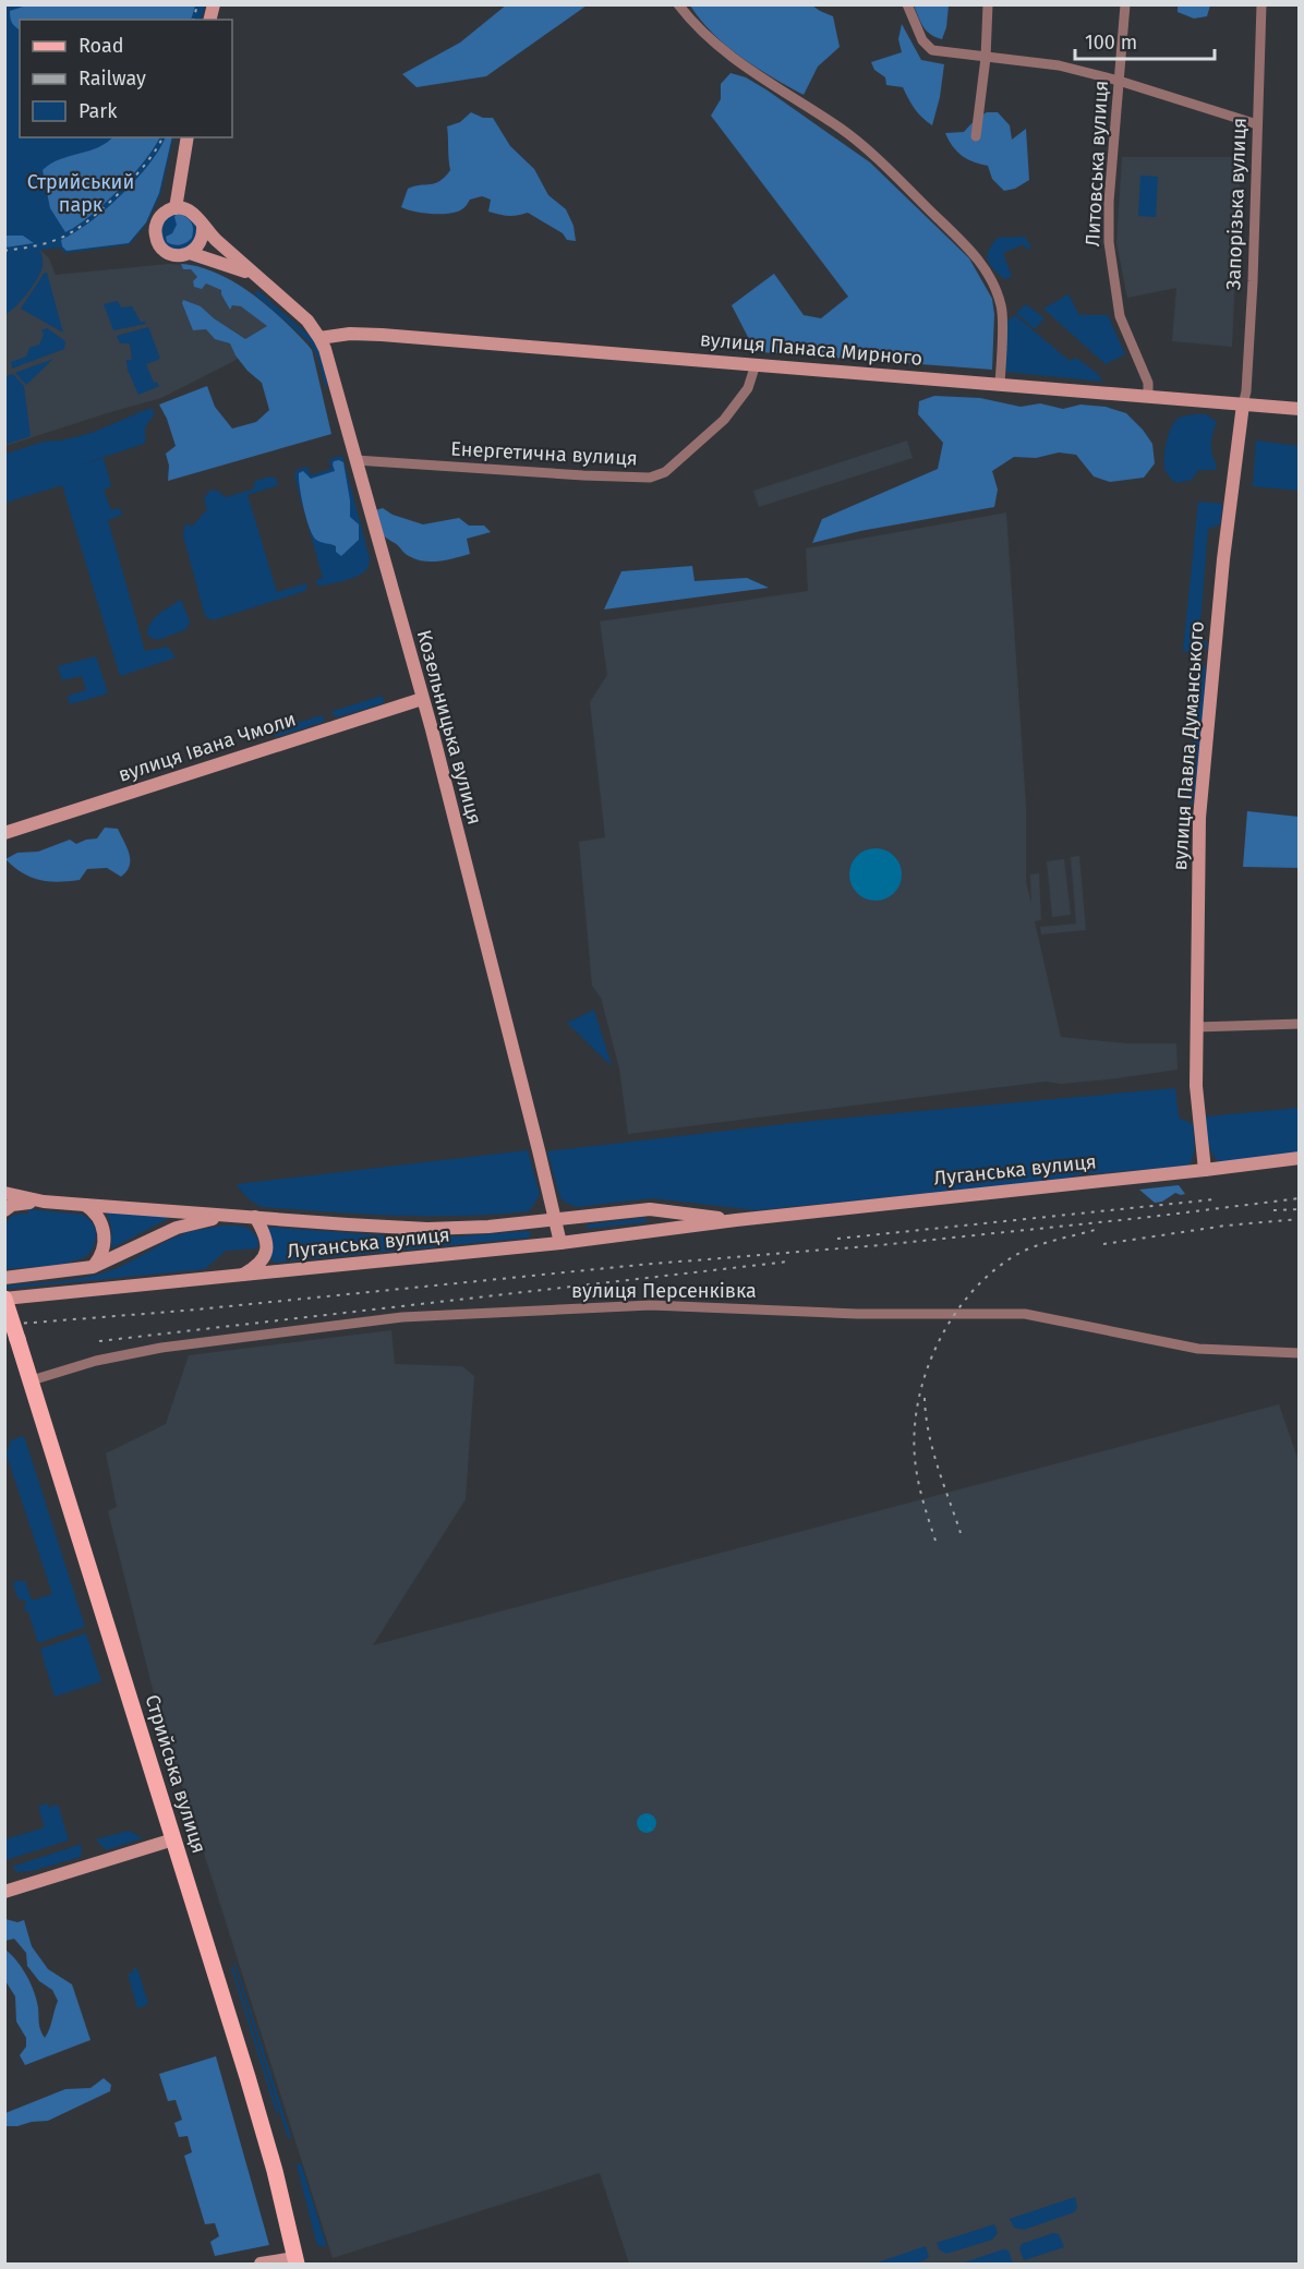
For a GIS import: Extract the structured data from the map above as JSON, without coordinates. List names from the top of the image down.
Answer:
{
  "streets": {
    "main road": [
      "вулиця Панаса Мирного",
      "Козельницька вулиця",
      "вулиця Павла Думанського",
      "вулиця Івана Чмоли",
      "Луганська вулиця",
      "Стрийська вулиця"
    ],
    "street": [
      "Литовська вулиця",
      "Запорізька вулиця",
      "Енергетична вулиця",
      "вулиця Персенківка"
    ]
  },
  "crossings": [
    ["Литовська вулиця", "вулиця Панаса Мирного"],
    ["Запорізька вулиця", "вулиця Панаса Мирного"],
    ["Запорізька вулиця", "вулиця Павла Думанського"],
    ["вулиця Панаса Мирного", "Енергетична вулиця"],
    ["вулиця Панаса Мирного", "Козельницька вулиця"],
    ["вулиця Панаса Мирного", "вулиця Павла Думанського"],
    ["Енергетична вулиця", "Козельницька вулиця"],
    ["Козельницька вулиця", "вулиця Івана Чмоли"],
    ["Козельницька вулиця", "Луганська вулиця"],
    ["вулиця Павла Думанського", "Луганська вулиця"],
    ["Луганська вулиця", "Стрийська вулиця"],
    ["вулиця Персенківка", "Стрийська вулиця"]
  ],
  "parks": ["Стрийський парк"],
  "legend": ["Road", "Railway", "Park"],
  "scale_bar": "100 m"
}
